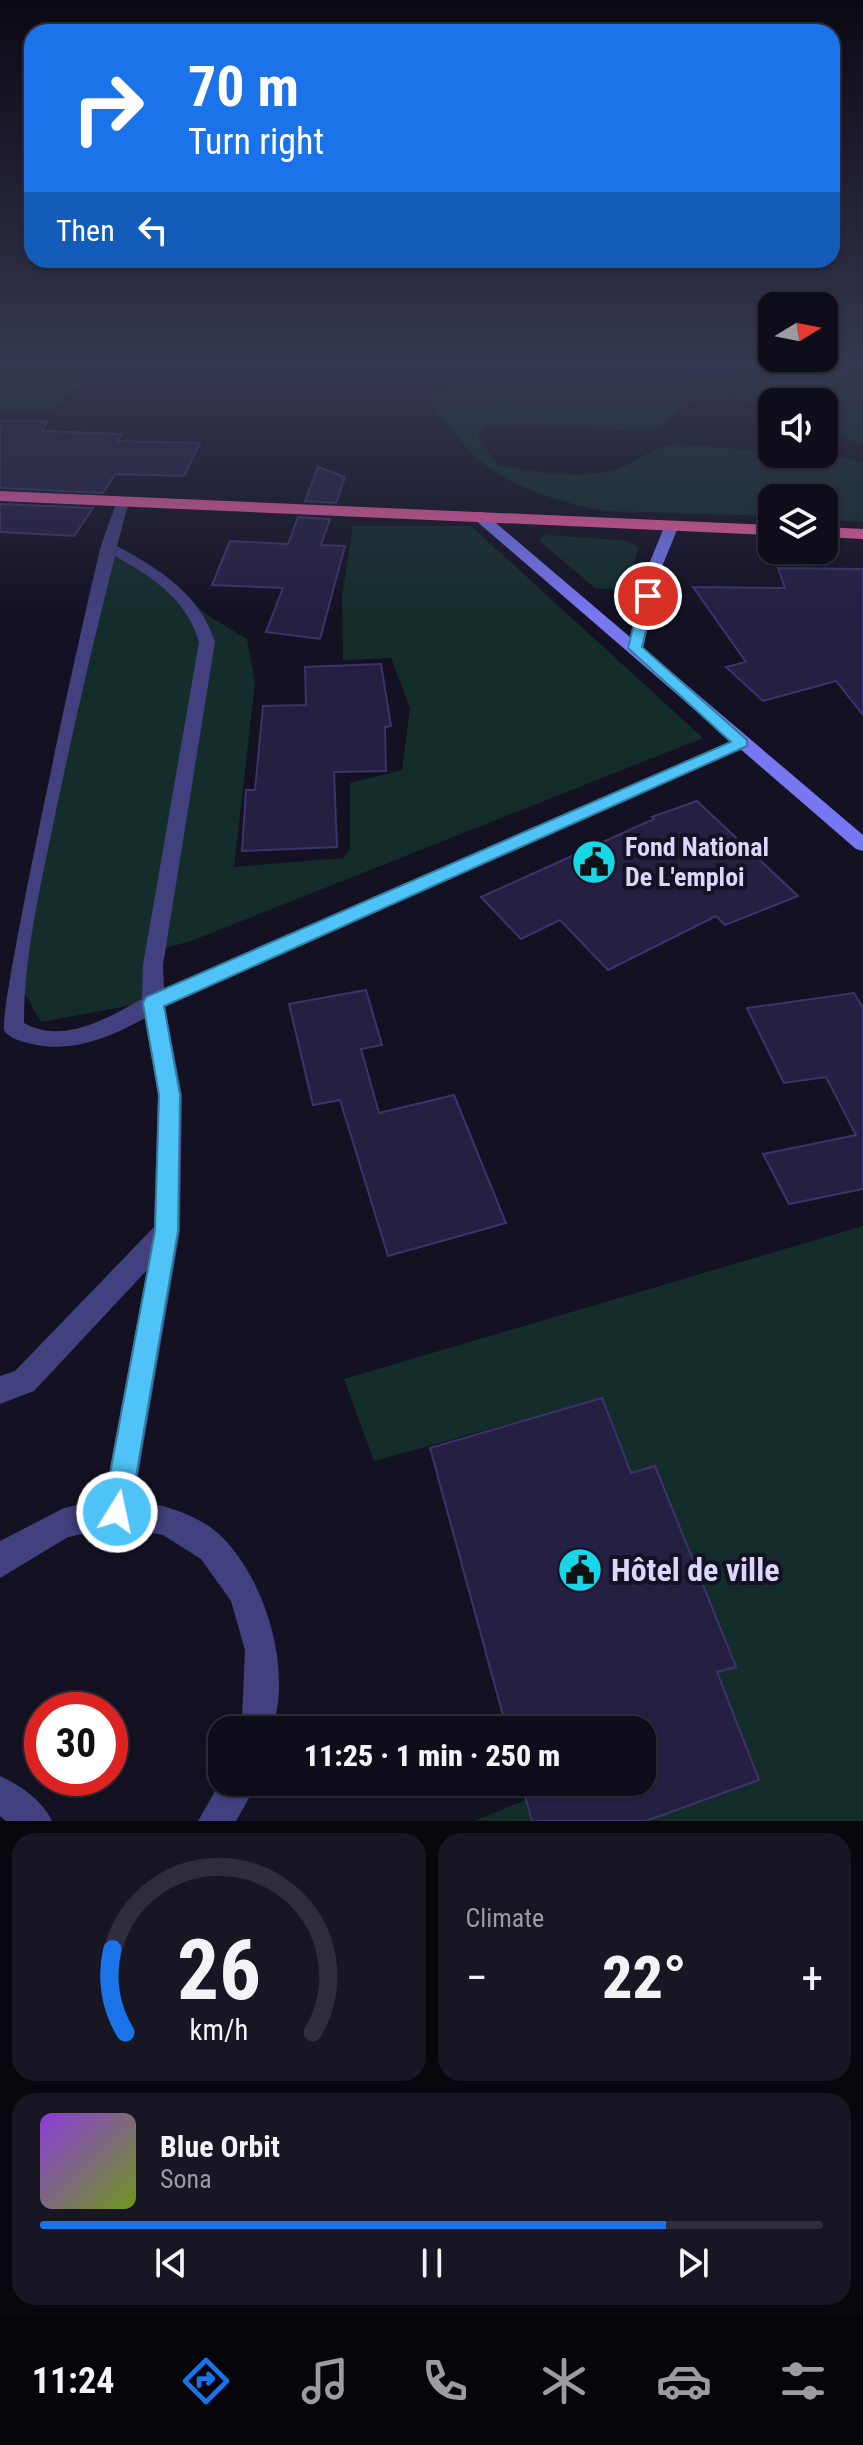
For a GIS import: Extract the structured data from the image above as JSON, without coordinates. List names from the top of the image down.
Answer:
{
  "places": {
    "public building": ["Fond National De L'emploi", "Hôtel de ville"]
  },
  "north": "right",
  "page": {
    "turn": ["70 m", "Turn right"],
    "then": "Then",
    "limit": "30",
    "trip": "11:25 · 1 min · 250 m",
    "tile": "Climate",
    "heat": ["−", "22°", "+"],
    "song": ["Blue Orbit", "Sona"],
    "tabs": "11:24",
    "gauge": ["26", "km/h"]
  }
}
